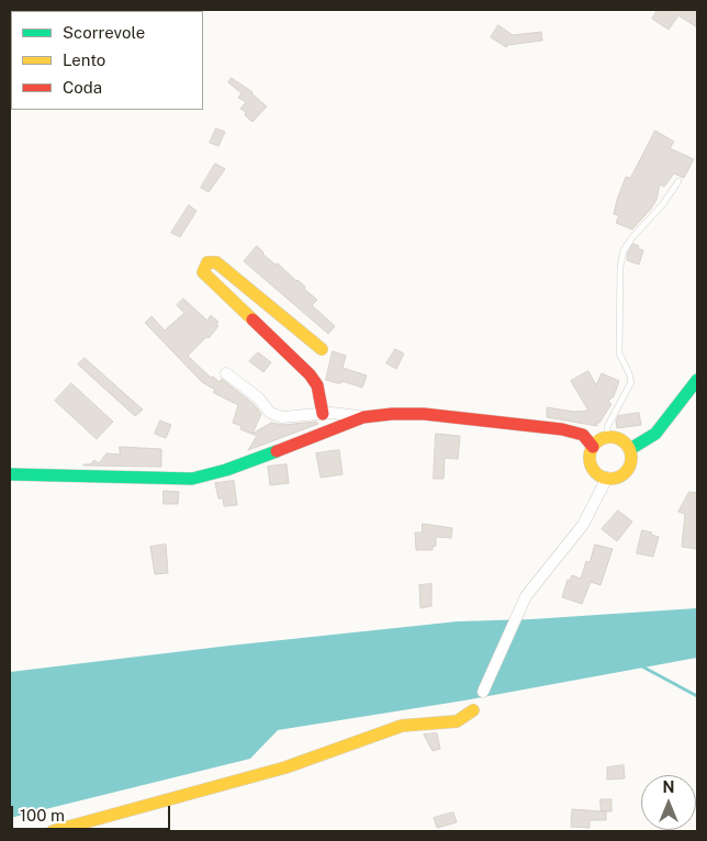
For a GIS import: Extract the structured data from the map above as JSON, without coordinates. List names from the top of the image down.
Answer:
{
  "legend": ["Scorrevole", "Lento", "Coda"],
  "scale_bar": "100 m",
  "north": "top"
}
